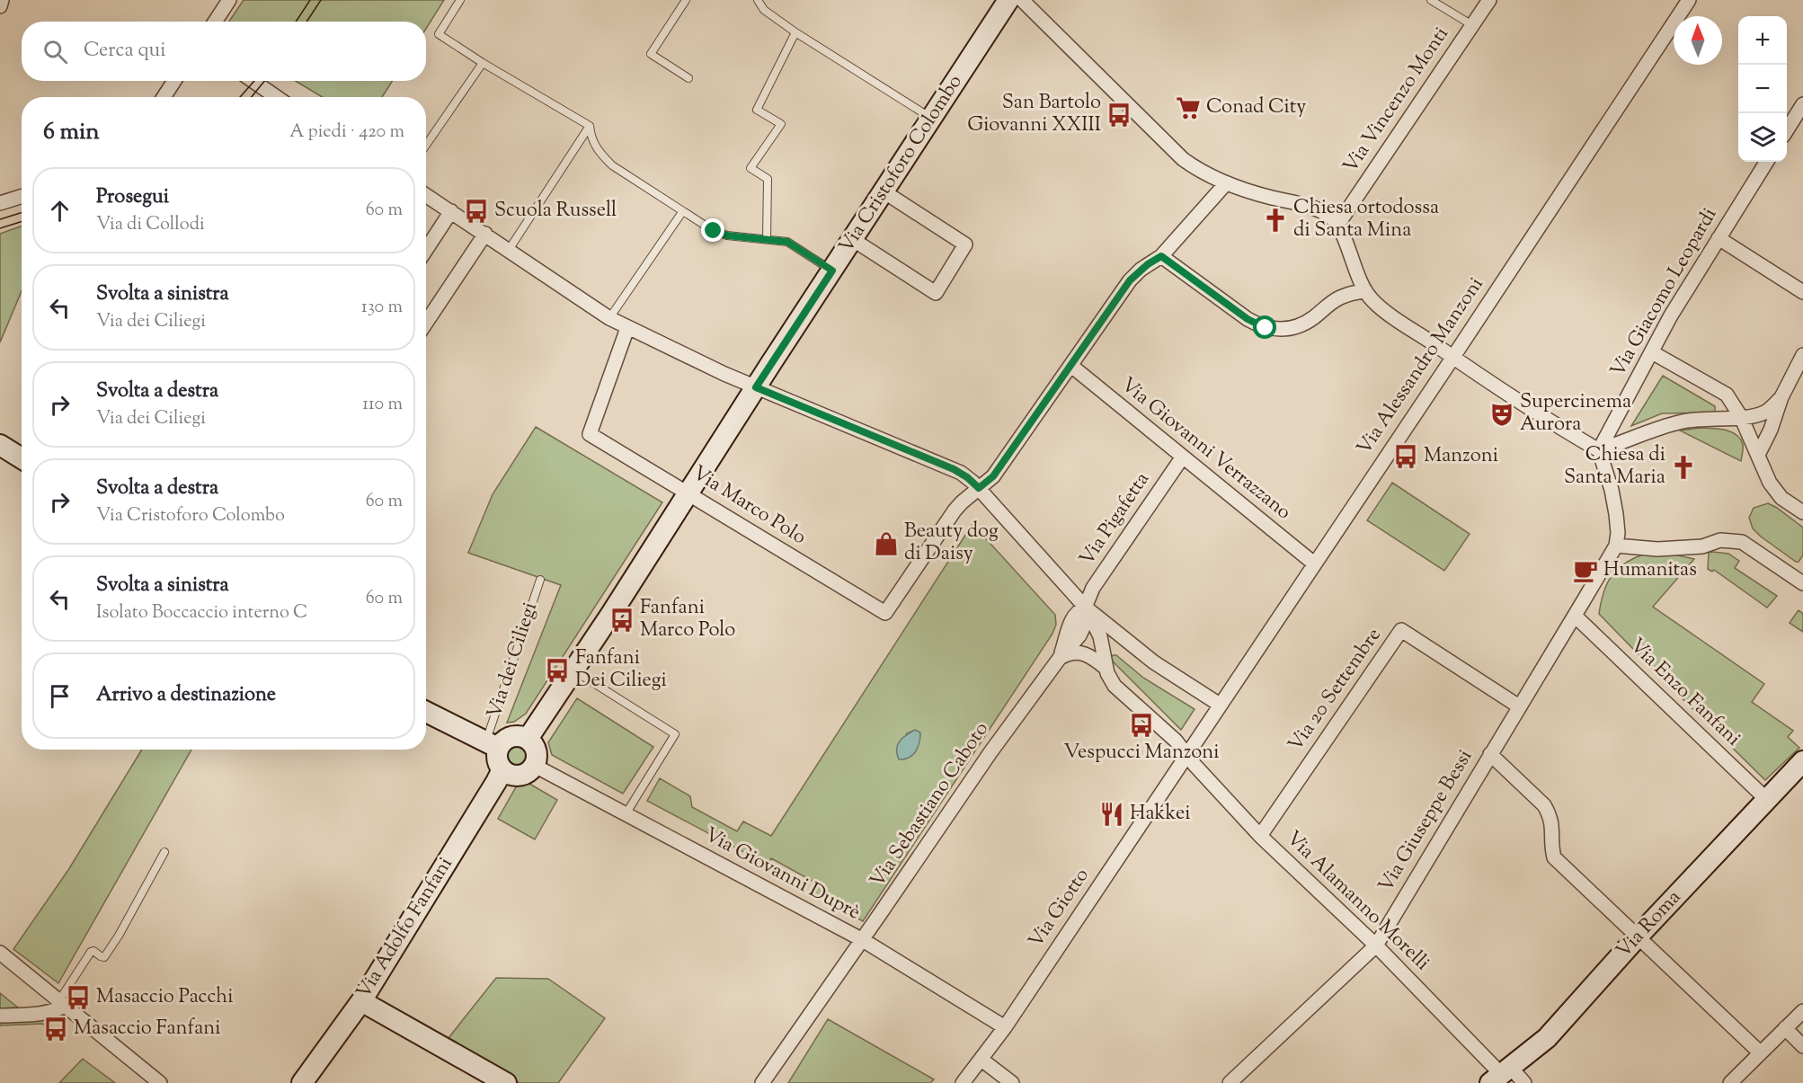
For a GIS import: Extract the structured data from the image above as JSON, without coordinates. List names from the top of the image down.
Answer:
{
  "streets": {
    "street": [
      "Via Vincenzo Monti",
      "Via Cristoforo Colombo",
      "Via Giacomo Leopardi",
      "Via Alessandro Manzoni",
      "Via Giovanni Verrazzano",
      "Via Marco Polo",
      "Via Pigafetta",
      "Via dei Ciliegi",
      "Via 20 Settembre",
      "Via Enzo Fanfani",
      "Via Sebastiano Caboto",
      "Via Giuseppe Bessi",
      "Via Giovanni Duprè",
      "Via Alamanno Morelli",
      "Via Giotto",
      "Via Roma",
      "Via Adolfo Fanfani"
    ]
  },
  "crossings": [
    ["Via Cristoforo Colombo", "Via Marco Polo"],
    ["Via Alessandro Manzoni", "Via Giovanni Verrazzano"],
    ["Via Alessandro Manzoni", "Via Alamanno Morelli"],
    ["Via Alessandro Manzoni", "Via Giotto"],
    ["Via Giovanni Verrazzano", "Via Pigafetta"],
    ["Via Pigafetta", "Via Sebastiano Caboto"],
    ["Via dei Ciliegi", "Via Giovanni Duprè"],
    ["Via dei Ciliegi", "Via Adolfo Fanfani"],
    ["Via 20 Settembre", "Via Giuseppe Bessi"],
    ["Via 20 Settembre", "Via Alamanno Morelli"],
    ["Via Enzo Fanfani", "Via Giuseppe Bessi"],
    ["Via Enzo Fanfani", "Via Roma"],
    ["Via Sebastiano Caboto", "Via Giovanni Duprè"],
    ["Via Giuseppe Bessi", "Via Alamanno Morelli"],
    ["Via Giovanni Duprè", "Via Giotto"],
    ["Via Giovanni Duprè", "Via Adolfo Fanfani"],
    ["Via Alamanno Morelli", "Via Giotto"],
    ["Via Alamanno Morelli", "Via Roma"]
  ],
  "places": {
    "supermarket": ["Conad City"],
    "bus stop": [
      "San Bartolo Giovanni XXIII",
      "Scuola Russell",
      "Manzoni",
      "Fanfani Marco Polo",
      "Fanfani Dei Ciliegi",
      "Vespucci Manzoni",
      "Masaccio Pacchi",
      "Masaccio Fanfani"
    ],
    "church": ["Chiesa ortodossa di Santa Mina", "Chiesa di Santa Maria"],
    "theatre": ["Supercinema Aurora"],
    "shop": ["Beauty dog di Daisy"],
    "cafe": ["Humanitas"],
    "restaurant": ["Hakkei"]
  },
  "north": "top",
  "page": {
    "map_buttons": ["+", "−"],
    "search": "Cerca qui",
    "heading": ["6 min", "A piedi · 420 m"],
    "list": [
      ["Prosegui", "Via di Collodi", "60 m"],
      ["Svolta a sinistra", "Via dei Ciliegi", "130 m"],
      ["Svolta a destra", "Via dei Ciliegi", "110 m"],
      ["Svolta a destra", "Via Cristoforo Colombo", "60 m"],
      ["Svolta a sinistra", "Isolato Boccaccio interno C", "60 m"],
      "Arrivo a destinazione"
    ]
  }
}
